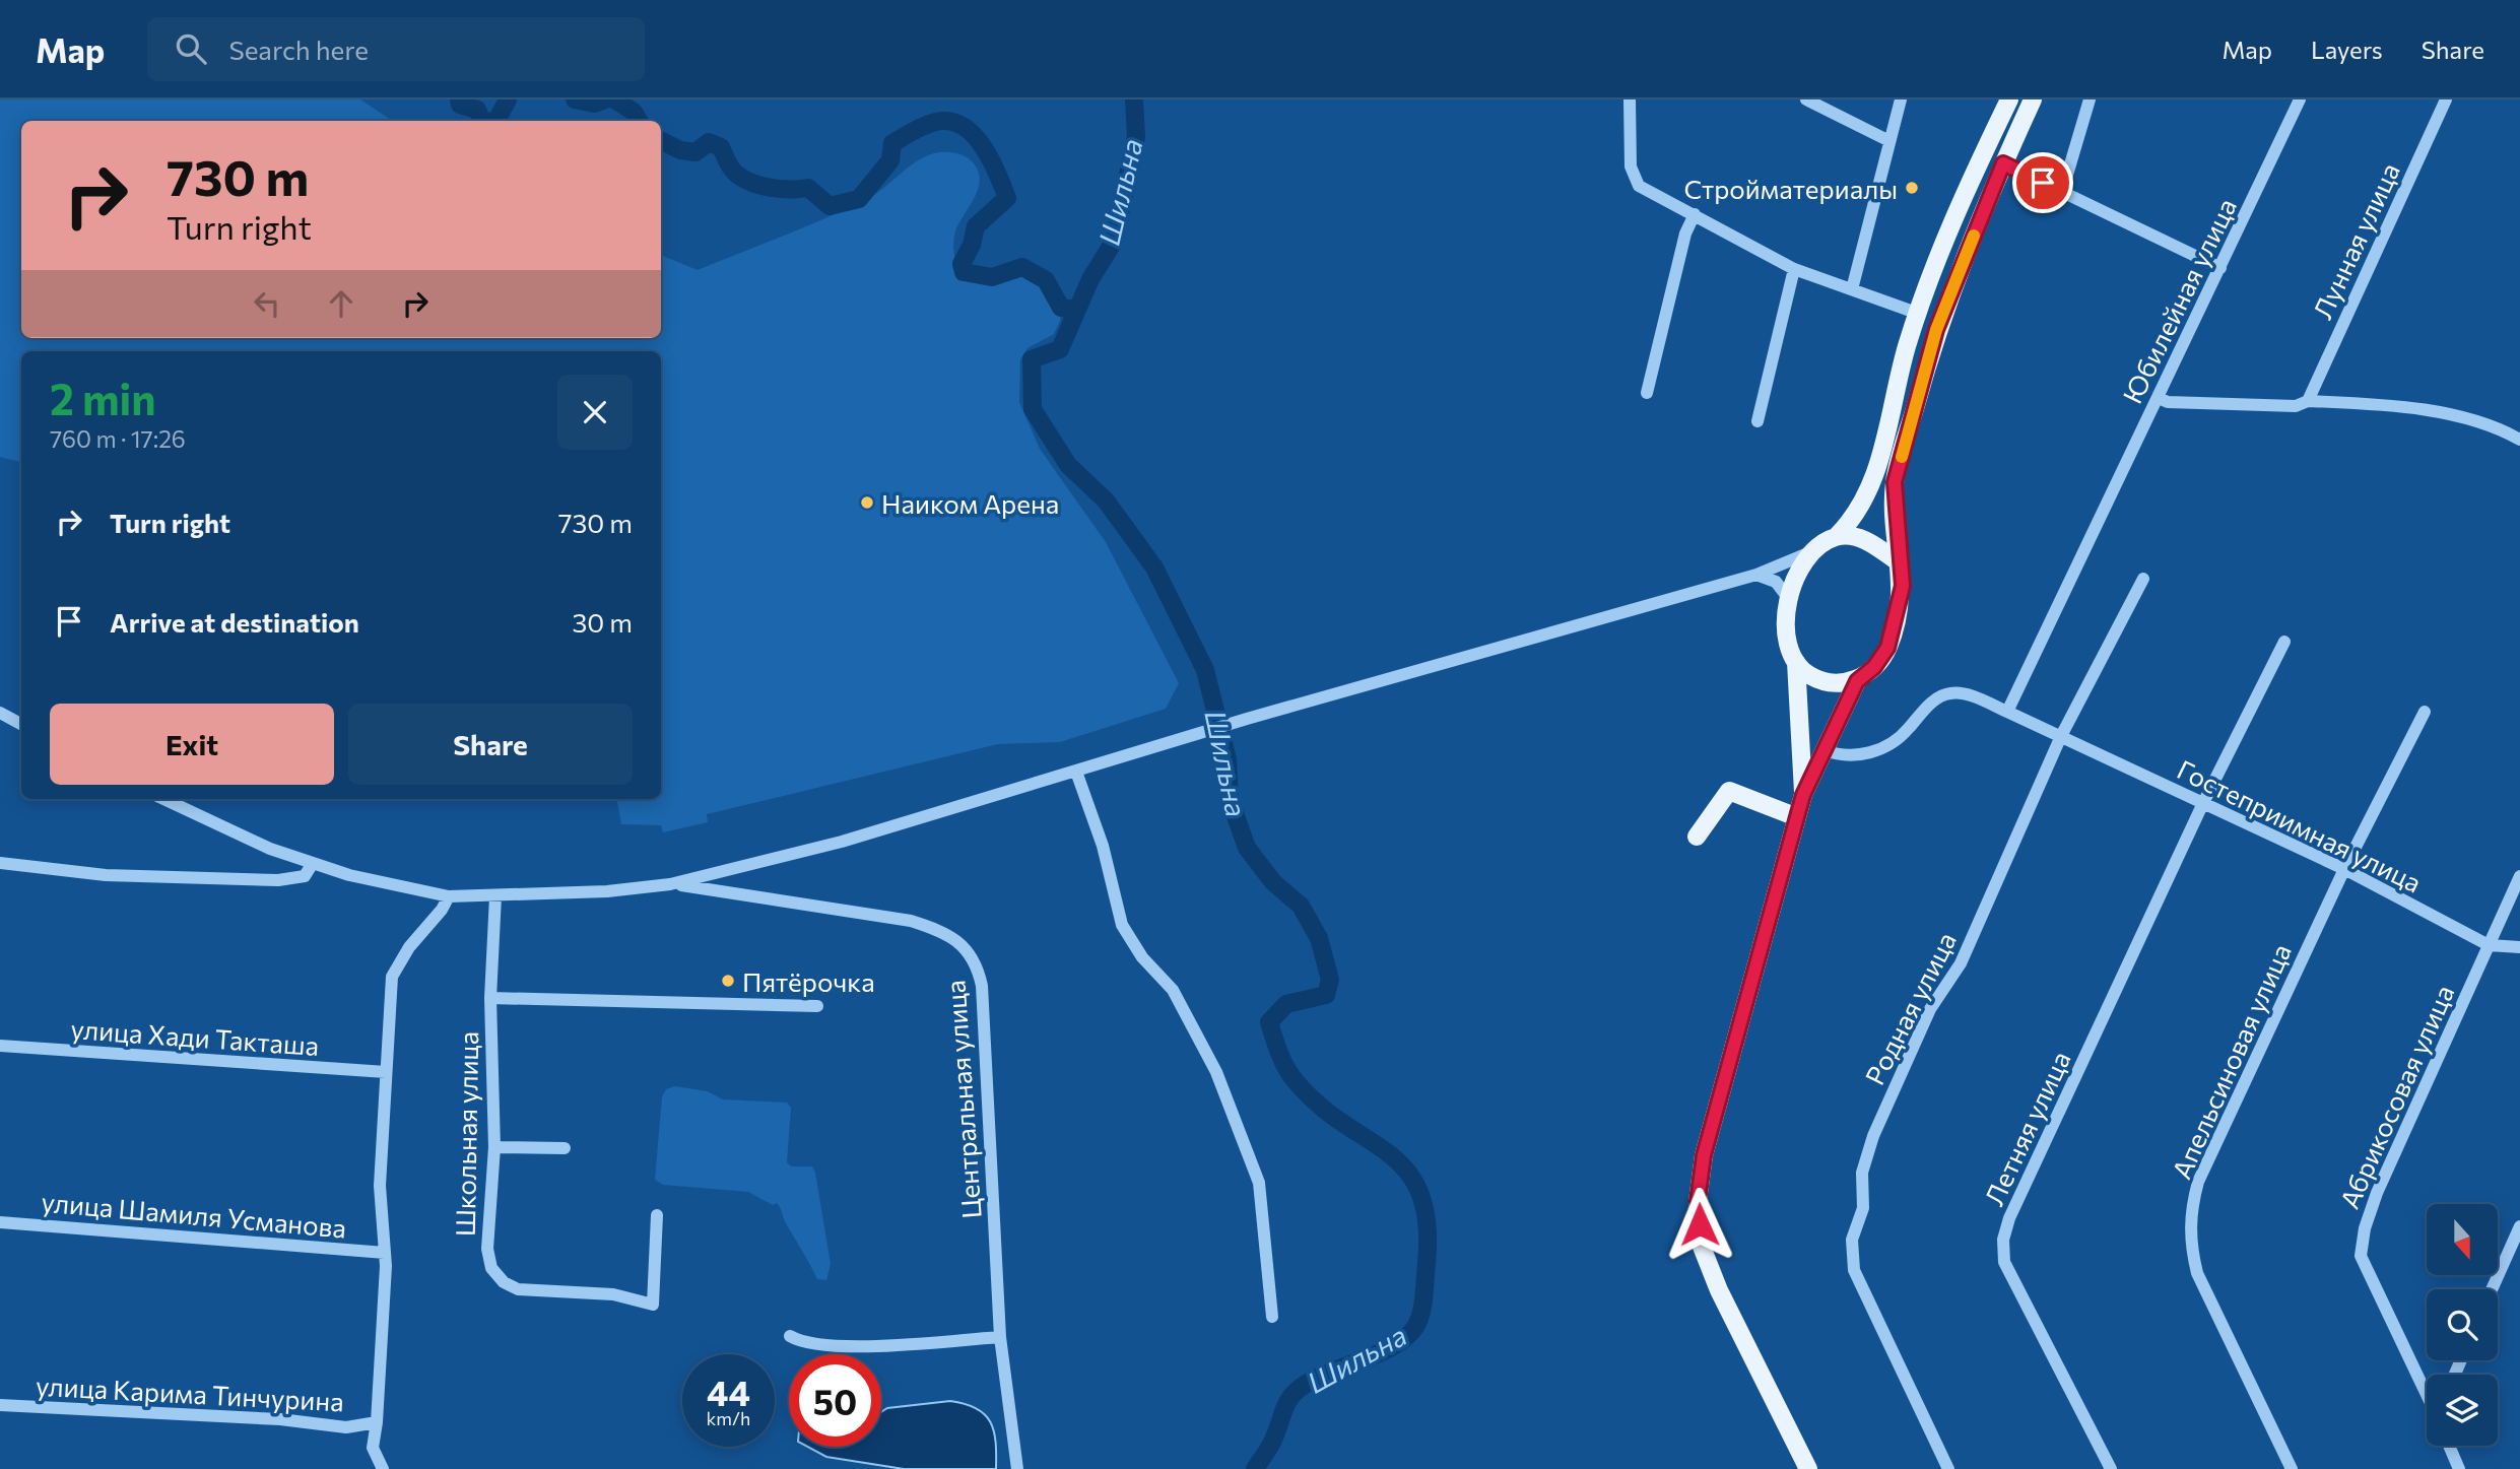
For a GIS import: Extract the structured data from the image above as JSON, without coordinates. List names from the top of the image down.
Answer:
{
  "streets": {
    "street": [
      "Лунная улица",
      "Юбилейная улица",
      "Гостеприимная улица",
      "Родная улица",
      "улица Хади Такташа",
      "Апельсиновая улица",
      "Абрикосовая улица",
      "Центральная улица",
      "Летняя улица",
      "Школьная улица",
      "улица Шамиля Усманова",
      "улица Карима Тинчурина"
    ]
  },
  "crossings": [
    ["Юбилейная улица", "Гостеприимная улица"],
    ["Гостеприимная улица", "Родная улица"],
    ["Гостеприимная улица", "Апельсиновая улица"],
    ["Гостеприимная улица", "Абрикосовая улица"],
    ["Гостеприимная улица", "Летняя улица"]
  ],
  "water": ["Шильна"],
  "places": ["Стройматериалы", "Наиком Арена", "Пятёрочка"],
  "north": "bottom",
  "page": {
    "header": "Map",
    "search": "Search here",
    "nav": ["Map", "Layers", "Share"],
    "turn": ["730 m", "Turn right"],
    "heading": ["2 min", "760 m · 17:26"],
    "list": [
      {
        "name": "Turn right",
        "value": "730 m"
      },
      {
        "name": "Arrive at destination",
        "value": "30 m"
      }
    ],
    "buttons": ["Exit", "Share"],
    "speed": "44 km/h",
    "limit": "50"
  }
}
